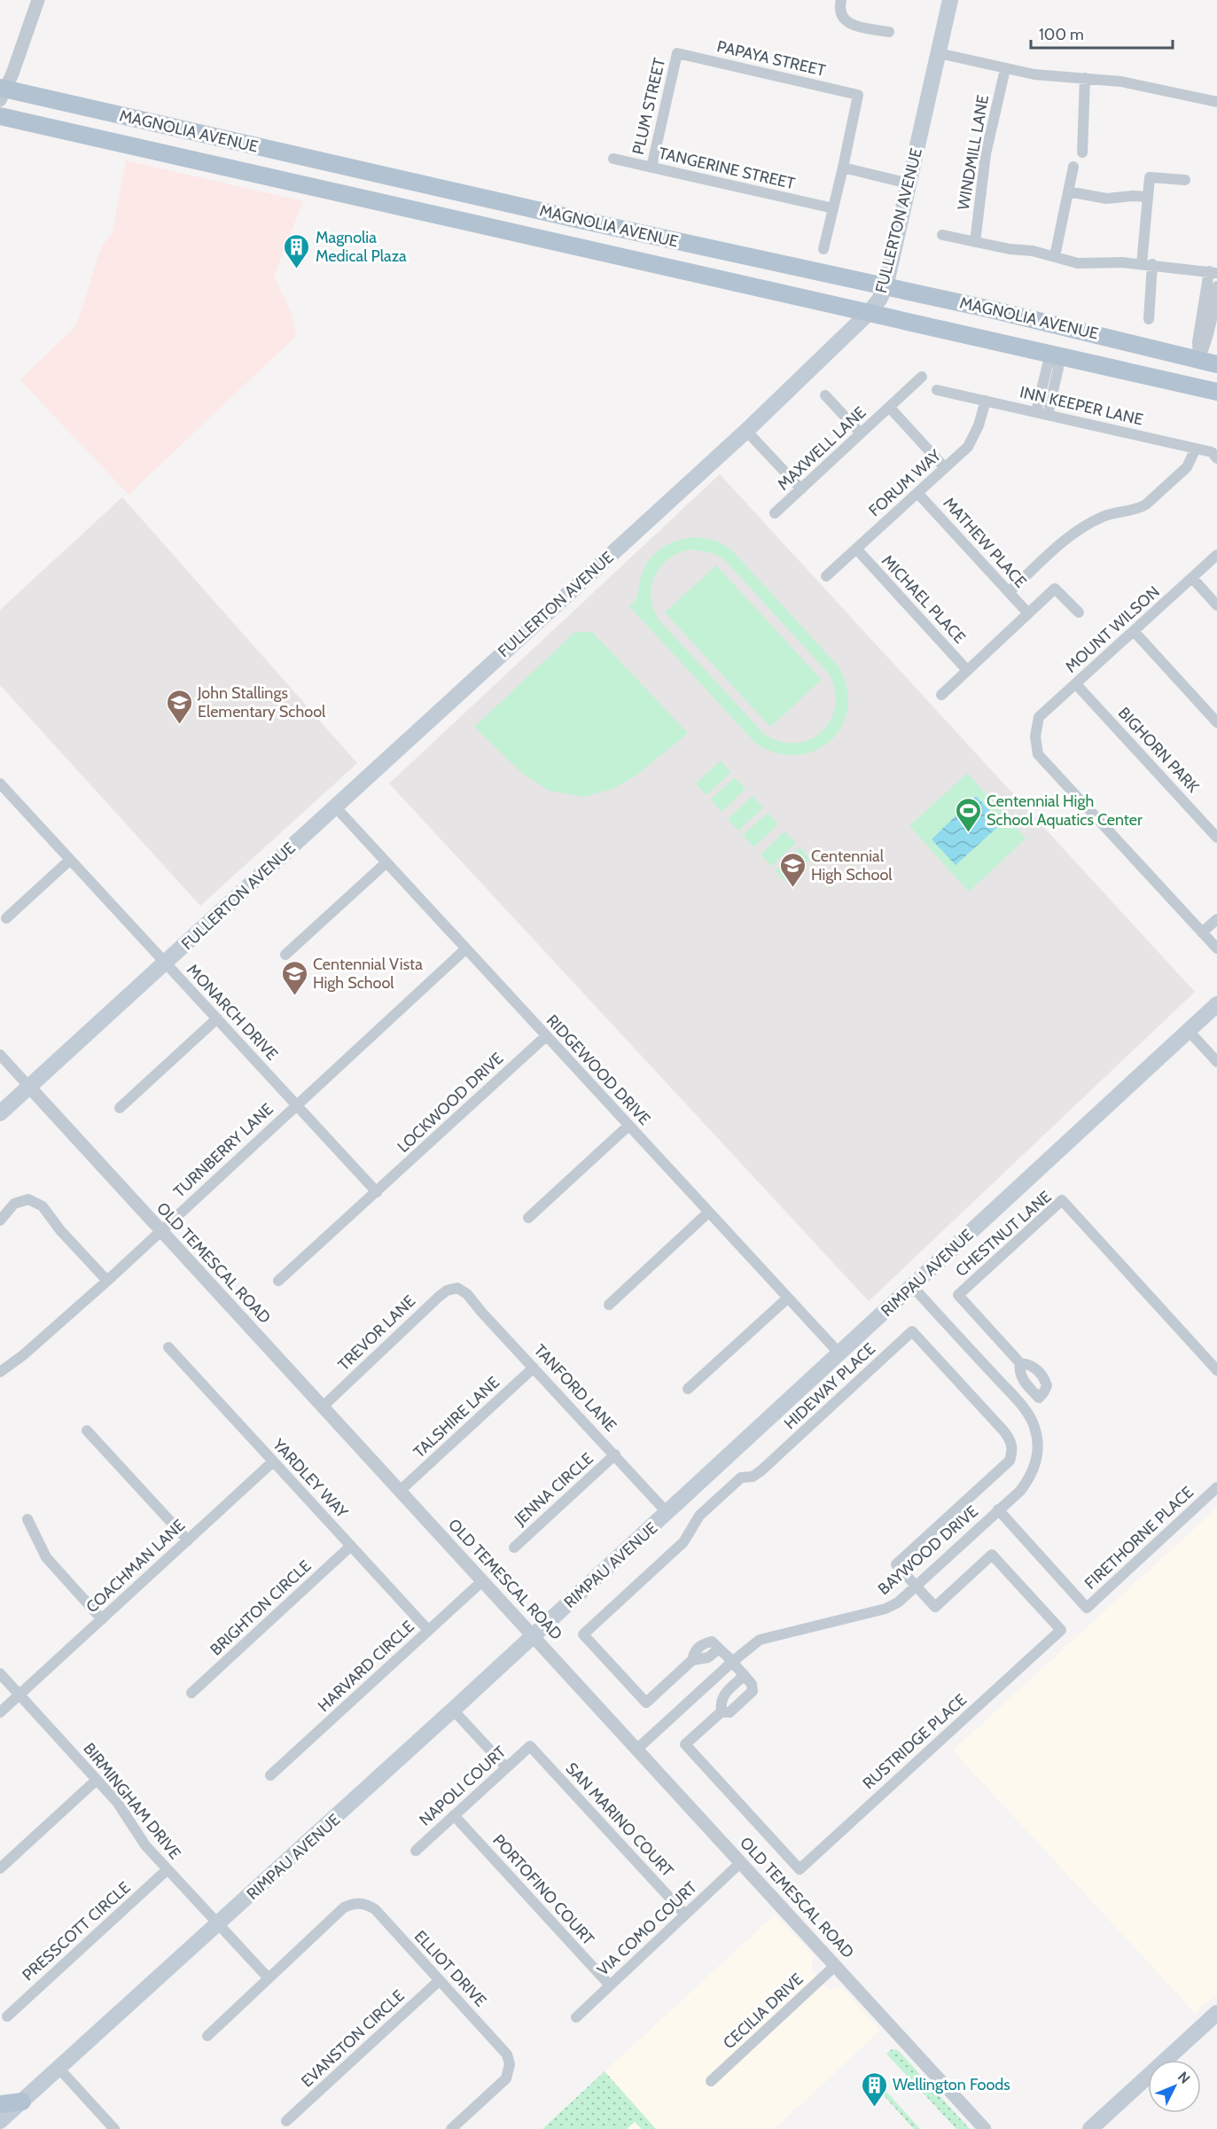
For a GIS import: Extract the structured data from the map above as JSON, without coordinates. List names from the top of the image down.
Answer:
{
  "streets": {
    "main road": ["MAGNOLIA AVENUE", "FULLERTON AVENUE", "RIMPAU AVENUE"],
    "street": [
      "PAPAYA STREET",
      "PLUM STREET",
      "WINDMILL LANE",
      "TANGERINE STREET",
      "INN KEEPER LANE",
      "MAXWELL LANE",
      "FORUM WAY",
      "MATHEW PLACE",
      "MICHAEL PLACE",
      "MOUNT WILSON",
      "BIGHORN PARK",
      "MONARCH DRIVE",
      "RIDGEWOOD DRIVE",
      "LOCKWOOD DRIVE",
      "TURNBERRY LANE",
      "CHESTNUT LANE",
      "OLD TEMESCAL ROAD",
      "TREVOR LANE",
      "HIDEWAY PLACE",
      "TANFORD LANE",
      "TALSHIRE LANE",
      "YARDLEY WAY",
      "JENNA CIRCLE",
      "FIRETHORNE PLACE",
      "BAYWOOD DRIVE",
      "COACHMAN LANE",
      "BRIGHTON CIRCLE",
      "HARVARD CIRCLE",
      "RUSTRIDGE PLACE",
      "NAPOLI COURT",
      "BIRMINGHAM DRIVE",
      "SAN MARINO COURT",
      "PORTOFINO COURT",
      "VIA COMO COURT",
      "PRESSCOTT CIRCLE",
      "ELLIOT DRIVE",
      "CECILIA DRIVE",
      "EVANSTON CIRCLE"
    ]
  },
  "crossings": [
    ["PAPAYA STREET", "PLUM STREET"],
    ["PLUM STREET", "TANGERINE STREET"],
    ["MAGNOLIA AVENUE", "FULLERTON AVENUE"],
    ["FULLERTON AVENUE", "MONARCH DRIVE"],
    ["FULLERTON AVENUE", "RIDGEWOOD DRIVE"],
    ["FULLERTON AVENUE", "OLD TEMESCAL ROAD"],
    ["INN KEEPER LANE", "FORUM WAY"],
    ["FORUM WAY", "MATHEW PLACE"],
    ["FORUM WAY", "MICHAEL PLACE"],
    ["MOUNT WILSON", "BIGHORN PARK"],
    ["MONARCH DRIVE", "LOCKWOOD DRIVE"],
    ["MONARCH DRIVE", "TURNBERRY LANE"],
    ["RIDGEWOOD DRIVE", "LOCKWOOD DRIVE"],
    ["RIDGEWOOD DRIVE", "TURNBERRY LANE"],
    ["RIDGEWOOD DRIVE", "RIMPAU AVENUE"],
    ["TURNBERRY LANE", "OLD TEMESCAL ROAD"],
    ["OLD TEMESCAL ROAD", "RIMPAU AVENUE"],
    ["OLD TEMESCAL ROAD", "TREVOR LANE"],
    ["OLD TEMESCAL ROAD", "TALSHIRE LANE"],
    ["OLD TEMESCAL ROAD", "BAYWOOD DRIVE"],
    ["OLD TEMESCAL ROAD", "HARVARD CIRCLE"],
    ["OLD TEMESCAL ROAD", "VIA COMO COURT"],
    ["OLD TEMESCAL ROAD", "CECILIA DRIVE"],
    ["RIMPAU AVENUE", "TANFORD LANE"],
    ["RIMPAU AVENUE", "BAYWOOD DRIVE"],
    ["RIMPAU AVENUE", "BIRMINGHAM DRIVE"],
    ["TREVOR LANE", "TANFORD LANE"],
    ["HIDEWAY PLACE", "BAYWOOD DRIVE"],
    ["HIDEWAY PLACE", "RUSTRIDGE PLACE"],
    ["TANFORD LANE", "TALSHIRE LANE"],
    ["TANFORD LANE", "JENNA CIRCLE"],
    ["YARDLEY WAY", "COACHMAN LANE"],
    ["YARDLEY WAY", "BRIGHTON CIRCLE"],
    ["YARDLEY WAY", "HARVARD CIRCLE"],
    ["FIRETHORNE PLACE", "BAYWOOD DRIVE"],
    ["BAYWOOD DRIVE", "RUSTRIDGE PLACE"],
    ["COACHMAN LANE", "BIRMINGHAM DRIVE"],
    ["NAPOLI COURT", "SAN MARINO COURT"],
    ["NAPOLI COURT", "PORTOFINO COURT"],
    ["BIRMINGHAM DRIVE", "PRESSCOTT CIRCLE"],
    ["BIRMINGHAM DRIVE", "ELLIOT DRIVE"],
    ["SAN MARINO COURT", "VIA COMO COURT"],
    ["PORTOFINO COURT", "VIA COMO COURT"],
    ["ELLIOT DRIVE", "EVANSTON CIRCLE"]
  ],
  "places": {
    "building": ["Magnolia Medical Plaza", "Wellington Foods"],
    "school or university": ["John Stallings Elementary School", "Centennial High School", "Centennial Vista High School"],
    "sports": ["Centennial High School Aquatics Center"]
  },
  "scale_bar": "100 m",
  "north": "top right"
}
